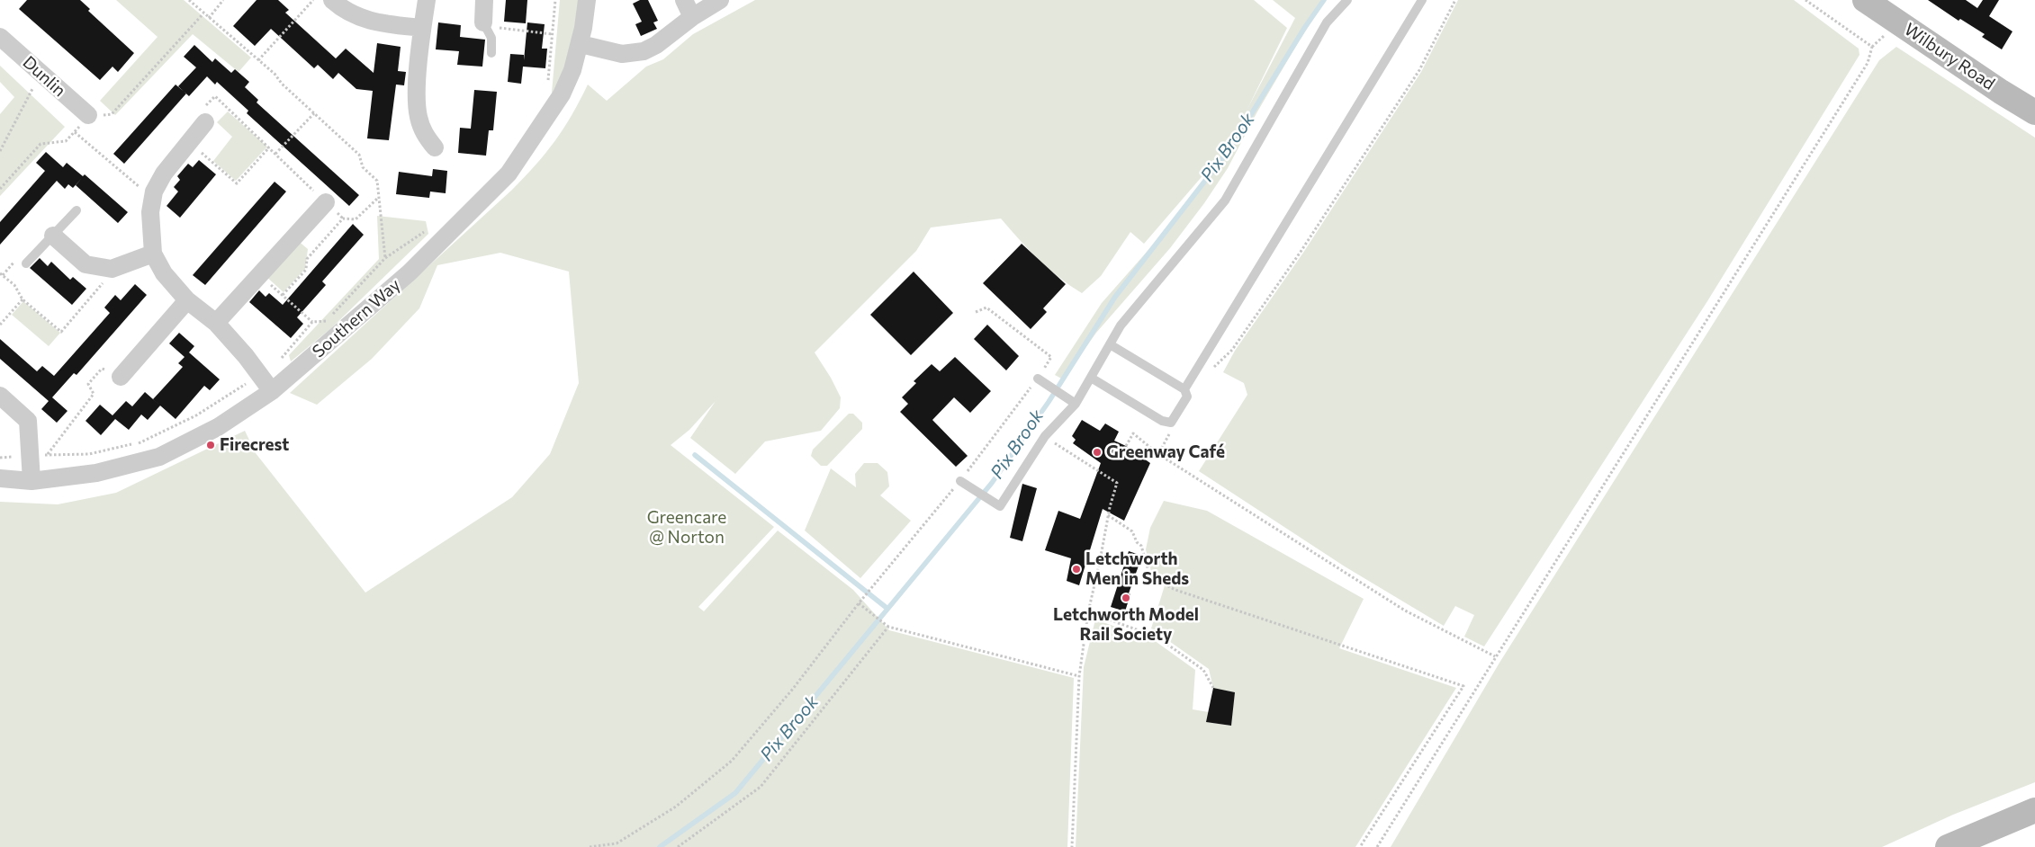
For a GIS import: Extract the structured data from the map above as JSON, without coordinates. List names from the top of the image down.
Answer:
{
  "streets": {
    "street": ["Wilbury Road", "Dunlin", "Southern Way"]
  },
  "water": ["Pix Brook"],
  "parks": ["Greencare @ Norton"],
  "places": [
    "Firecrest",
    "Greenway Café",
    "Letchworth Men in Sheds",
    "Letchworth Model Rail Society"
  ]
}
